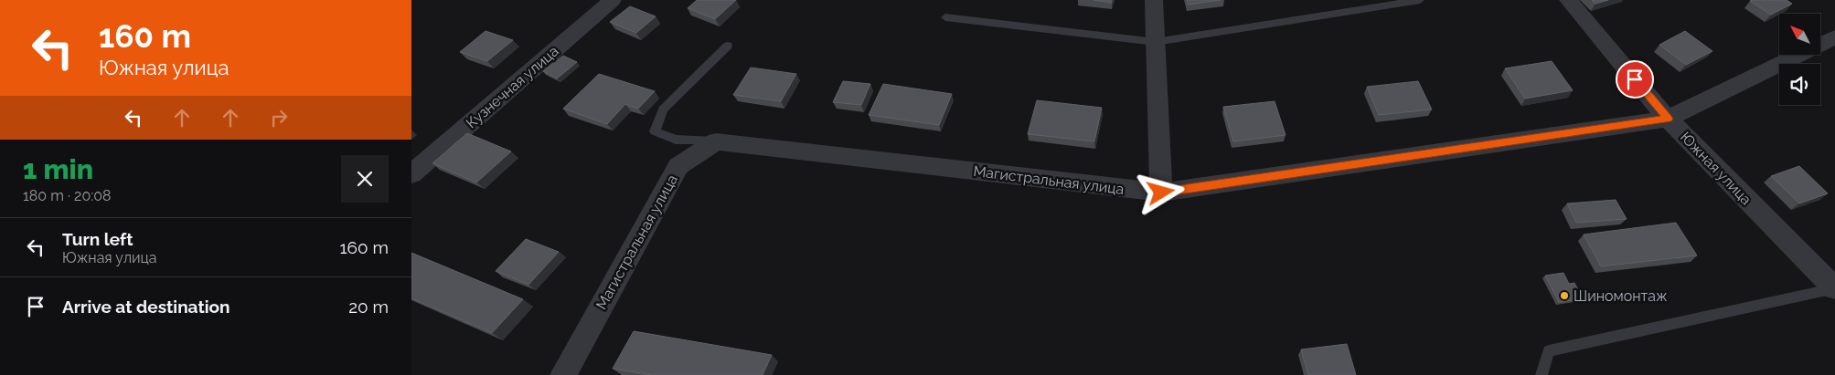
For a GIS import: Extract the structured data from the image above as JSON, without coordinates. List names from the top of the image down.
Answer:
{
  "streets": {
    "street": ["Кузнечная улица", "Южная улица", "Магистральная улица"]
  },
  "crossings": [
    ["Южная улица", "Магистральная улица"]
  ],
  "places": ["Шиномонтаж"],
  "north": "top left",
  "page": {
    "turn": ["160 m", "Южная улица"],
    "heading": ["1 min", "180 m · 20:08"],
    "list": [
      {
        "name": "Turn left",
        "note": "Южная улица",
        "value": "160 m"
      },
      {
        "name": "Arrive at destination",
        "value": "20 m"
      }
    ]
  }
}
